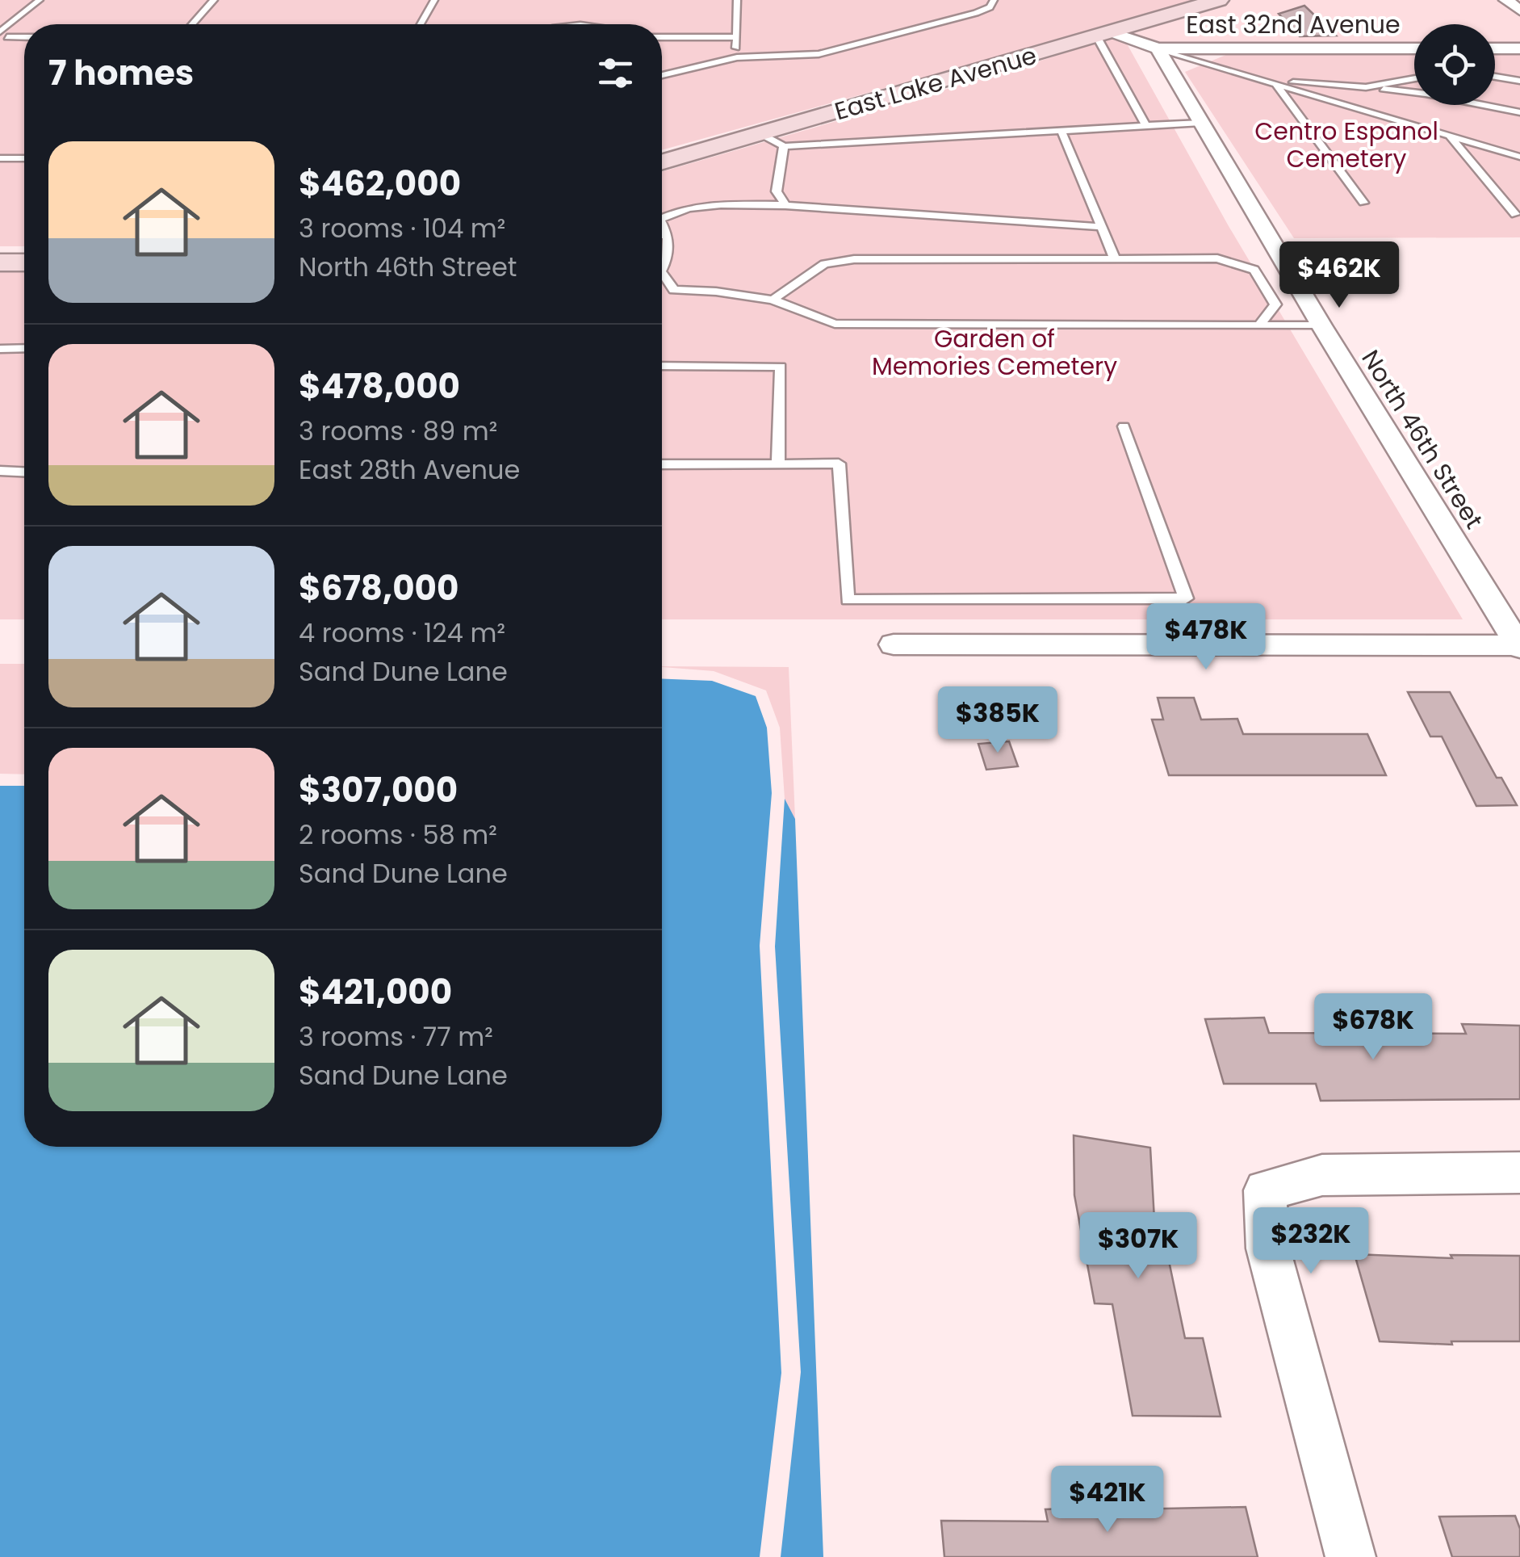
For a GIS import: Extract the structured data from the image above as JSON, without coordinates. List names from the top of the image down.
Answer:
{
  "streets": {
    "street": ["East 32nd Avenue", "East Lake Avenue", "North 46th Street"]
  },
  "crossings": [
    ["East 32nd Avenue", "North 46th Street"]
  ],
  "parks": ["Centro Espanol Cemetery", "Garden of Memories Cemetery"],
  "page": {
    "heading": "7 homes",
    "list": [
      {
        "name": "$462,000",
        "note": "3 rooms · 104 m² · North 46th Street"
      },
      {
        "name": "$478,000",
        "note": "3 rooms · 89 m² · East 28th Avenue"
      },
      {
        "name": "$678,000",
        "note": "4 rooms · 124 m² · Sand Dune Lane"
      },
      {
        "name": "$307,000",
        "note": "2 rooms · 58 m² · Sand Dune Lane"
      },
      {
        "name": "$421,000",
        "note": "3 rooms · 77 m² · Sand Dune Lane"
      }
    ],
    "price": [
      "$462K",
      "$478K",
      "$385K",
      "$678K",
      "$232K",
      "$307K",
      "$421K"
    ]
  }
}
